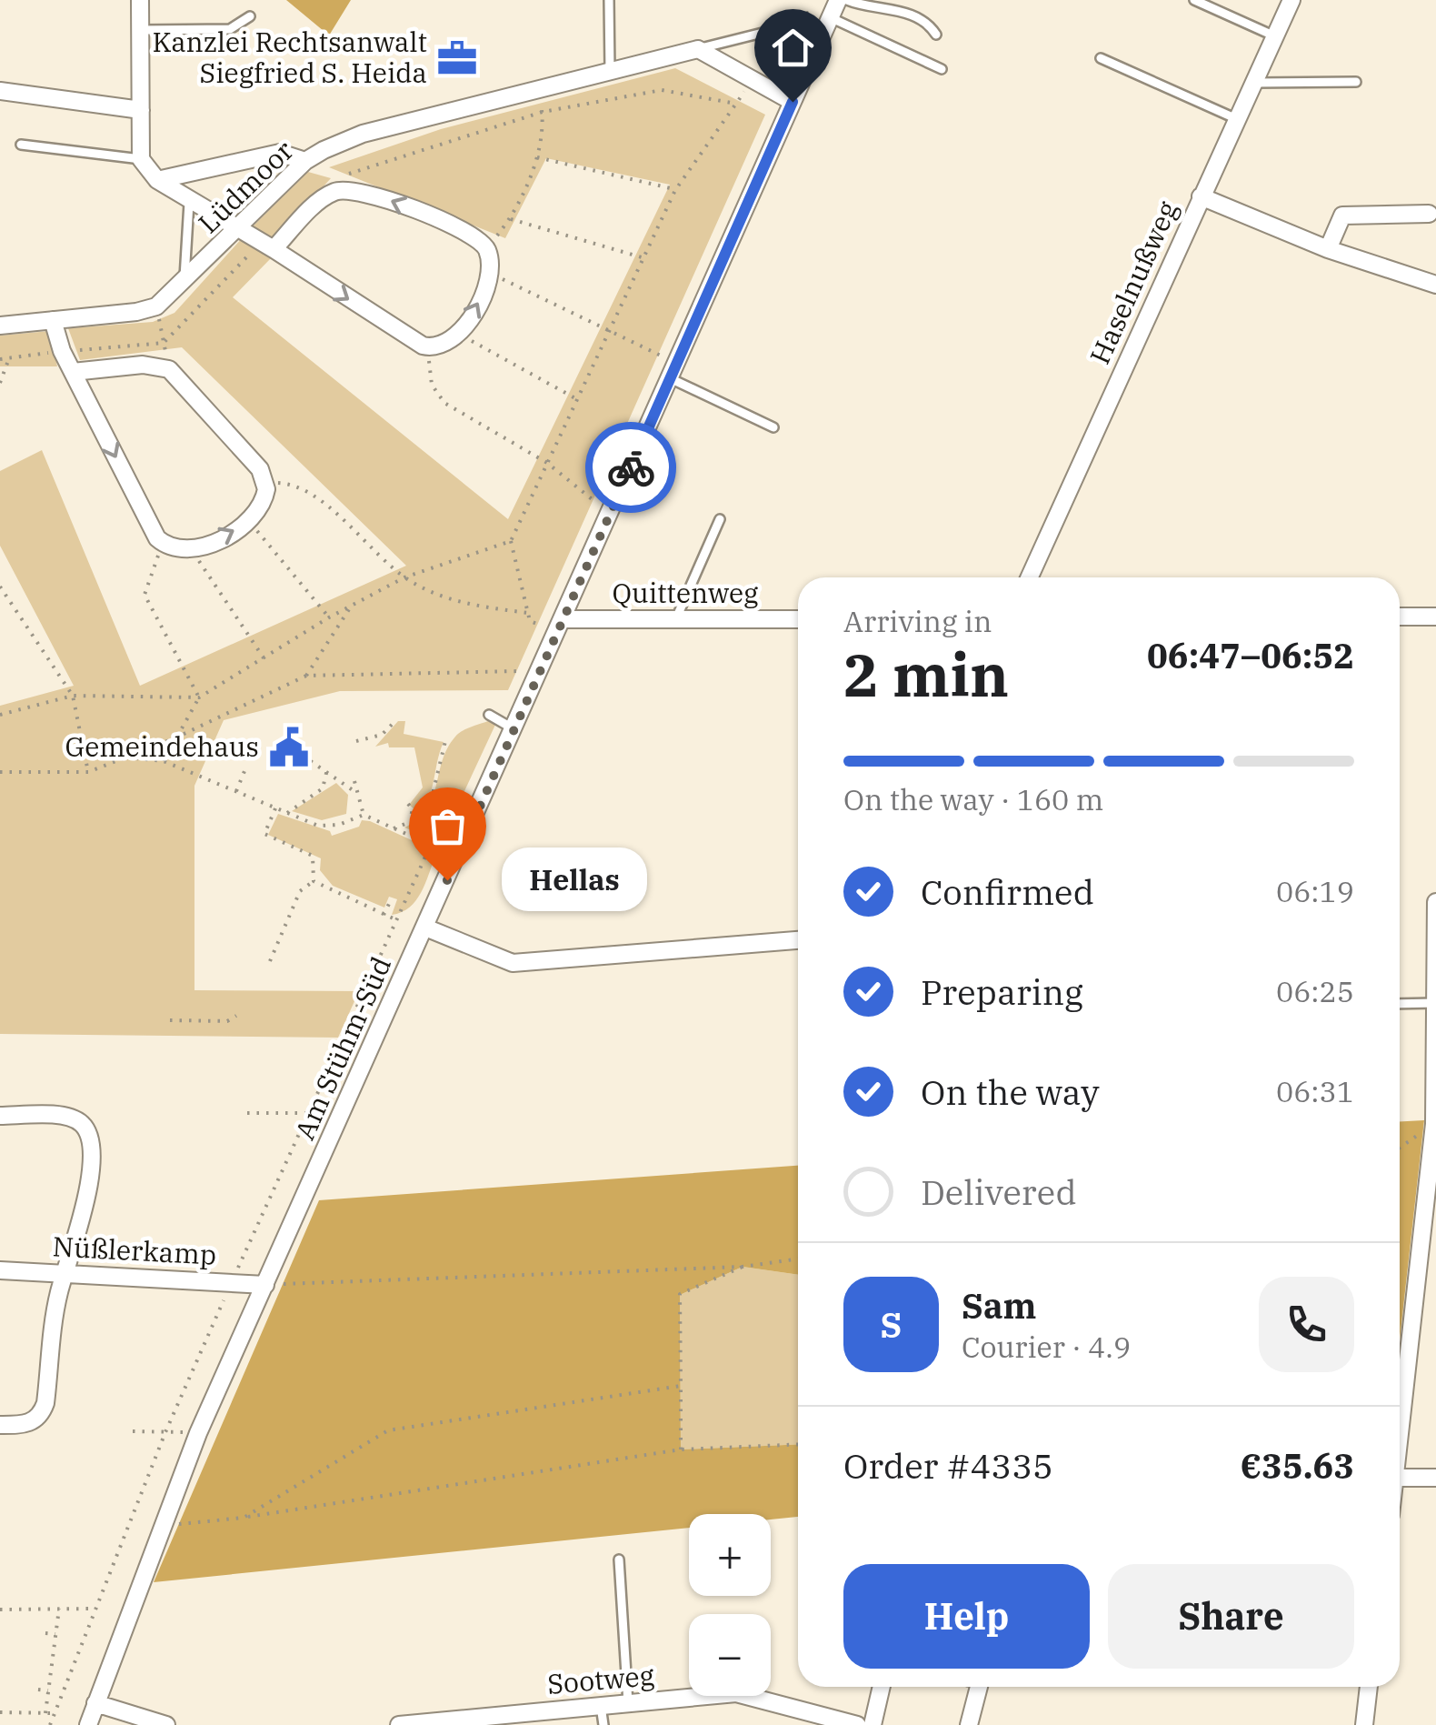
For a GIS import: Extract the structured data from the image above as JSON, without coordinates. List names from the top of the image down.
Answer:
{
  "streets": {
    "street": [
      "Lüdmoor",
      "Haselnußweg",
      "Quittenweg",
      "Am Stühm-Süd",
      "Nüßlerkamp",
      "Sootweg"
    ]
  },
  "crossings": [
    ["Quittenweg", "Am Stühm-Süd"],
    ["Am Stühm-Süd", "Nüßlerkamp"]
  ],
  "places": {
    "office": ["Kanzlei Rechtsanwalt Siegfried S. Heida"],
    "public building": ["Gemeindehaus"],
    "other": ["Hellas"]
  },
  "page": {
    "heading": ["2 min", "Arriving in", "06:47–06:52"],
    "panel": [
      "Sam",
      "Courier · 4.9",
      "Order #4335",
      "€35.63"
    ],
    "bar": "On the way · 160 m",
    "list": [
      ["Confirmed", "06:19"],
      ["Preparing", "06:25"],
      ["On the way", "06:31"],
      "Delivered"
    ],
    "bubble": "Hellas",
    "round": "S",
    "map_buttons": ["+", "−"],
    "buttons": ["Help", "Share"]
  }
}
